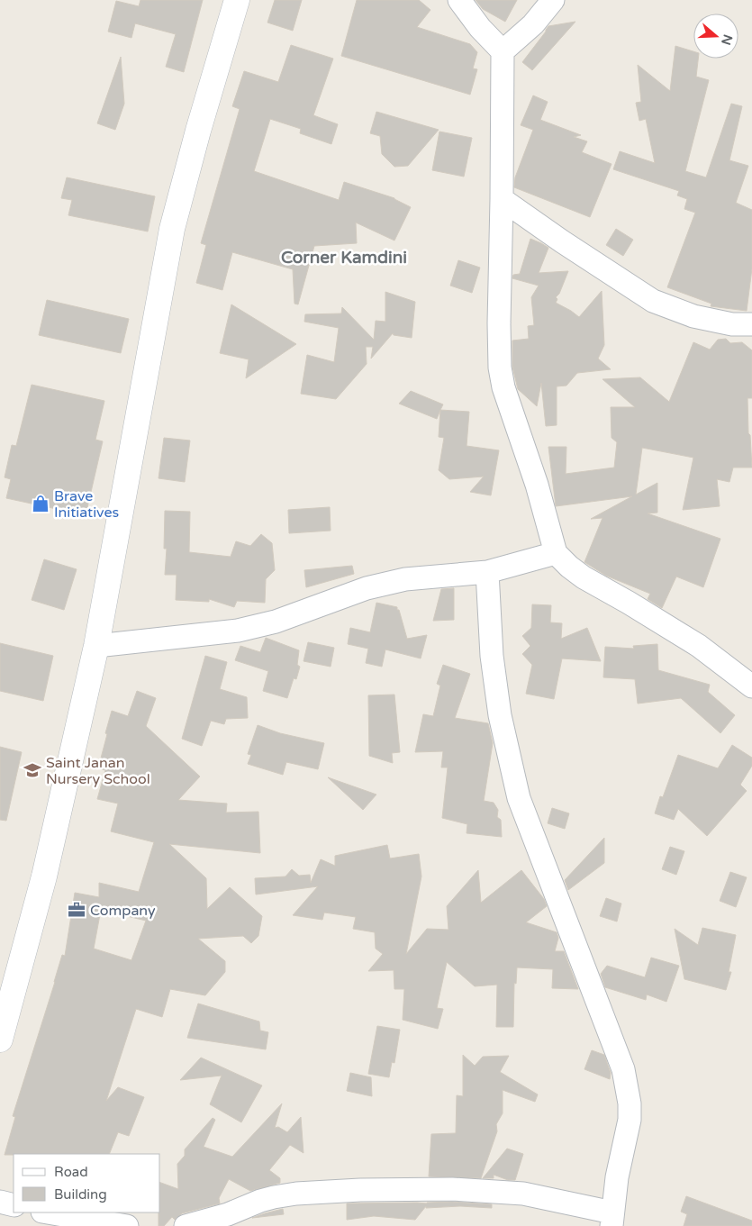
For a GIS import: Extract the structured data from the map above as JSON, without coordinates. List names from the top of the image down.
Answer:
{
  "districts": ["Corner Kamdini"],
  "places": {
    "shop": ["Brave Initiatives"],
    "school or university": ["Saint Janan Nursery School"],
    "office": ["Company"]
  },
  "legend": ["Road", "Building"],
  "north": "right"
}
